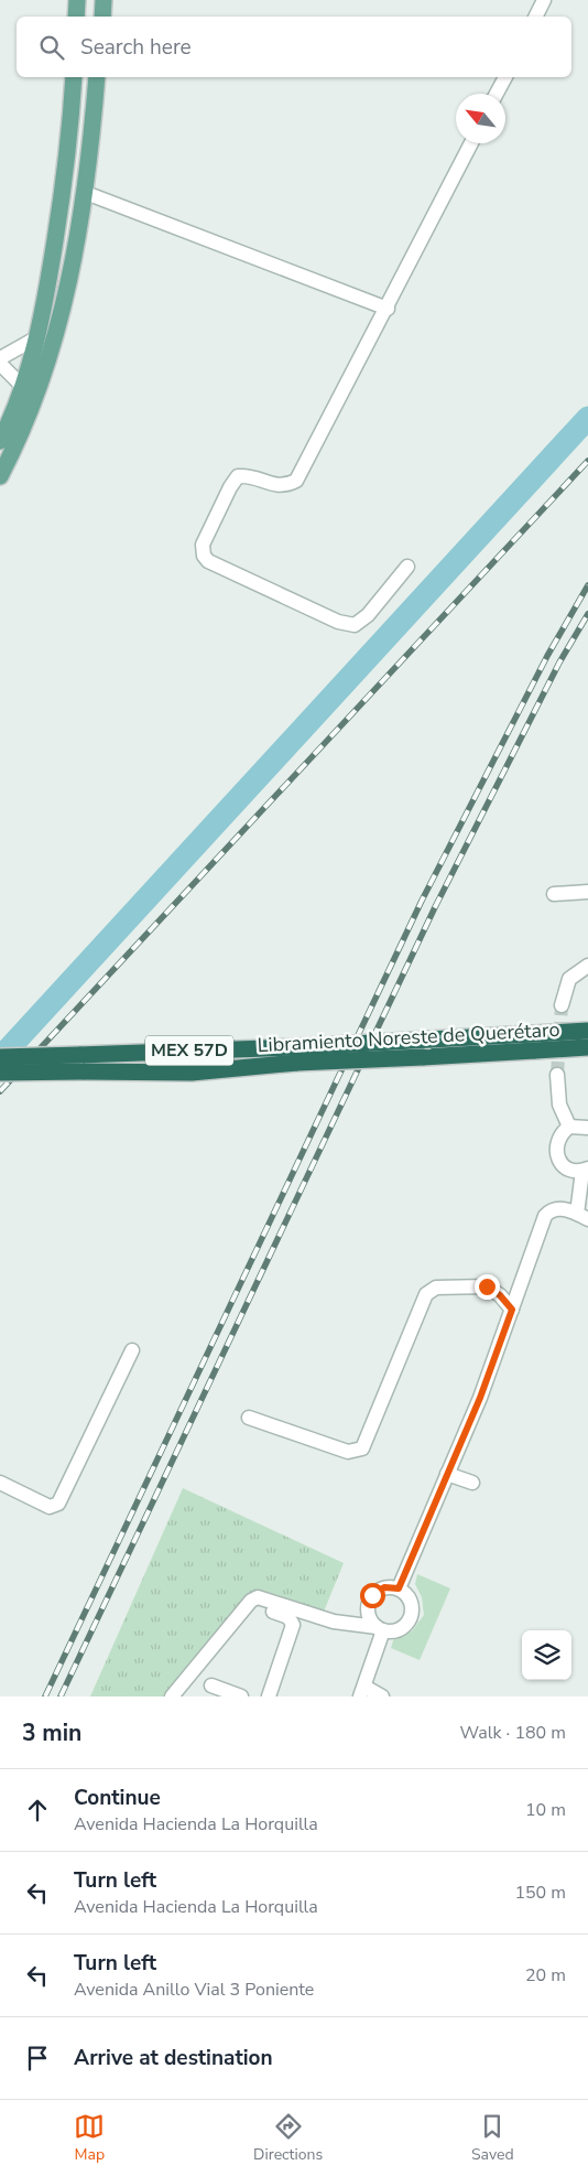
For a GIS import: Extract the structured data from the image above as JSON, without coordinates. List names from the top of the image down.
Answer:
{
  "streets": {
    "highway": ["Libramiento Noreste de Querétaro", "MEX 57D"]
  },
  "north": "top left",
  "page": {
    "search": "Search here",
    "heading": ["3 min", "Walk · 180 m"],
    "list": [
      ["Continue", "Avenida Hacienda La Horquilla", "10 m"],
      ["Turn left", "Avenida Hacienda La Horquilla", "150 m"],
      ["Turn left", "Avenida Anillo Vial 3 Poniente", "20 m"],
      "Arrive at destination"
    ],
    "nav": ["Map", "Directions", "Saved"]
  }
}
